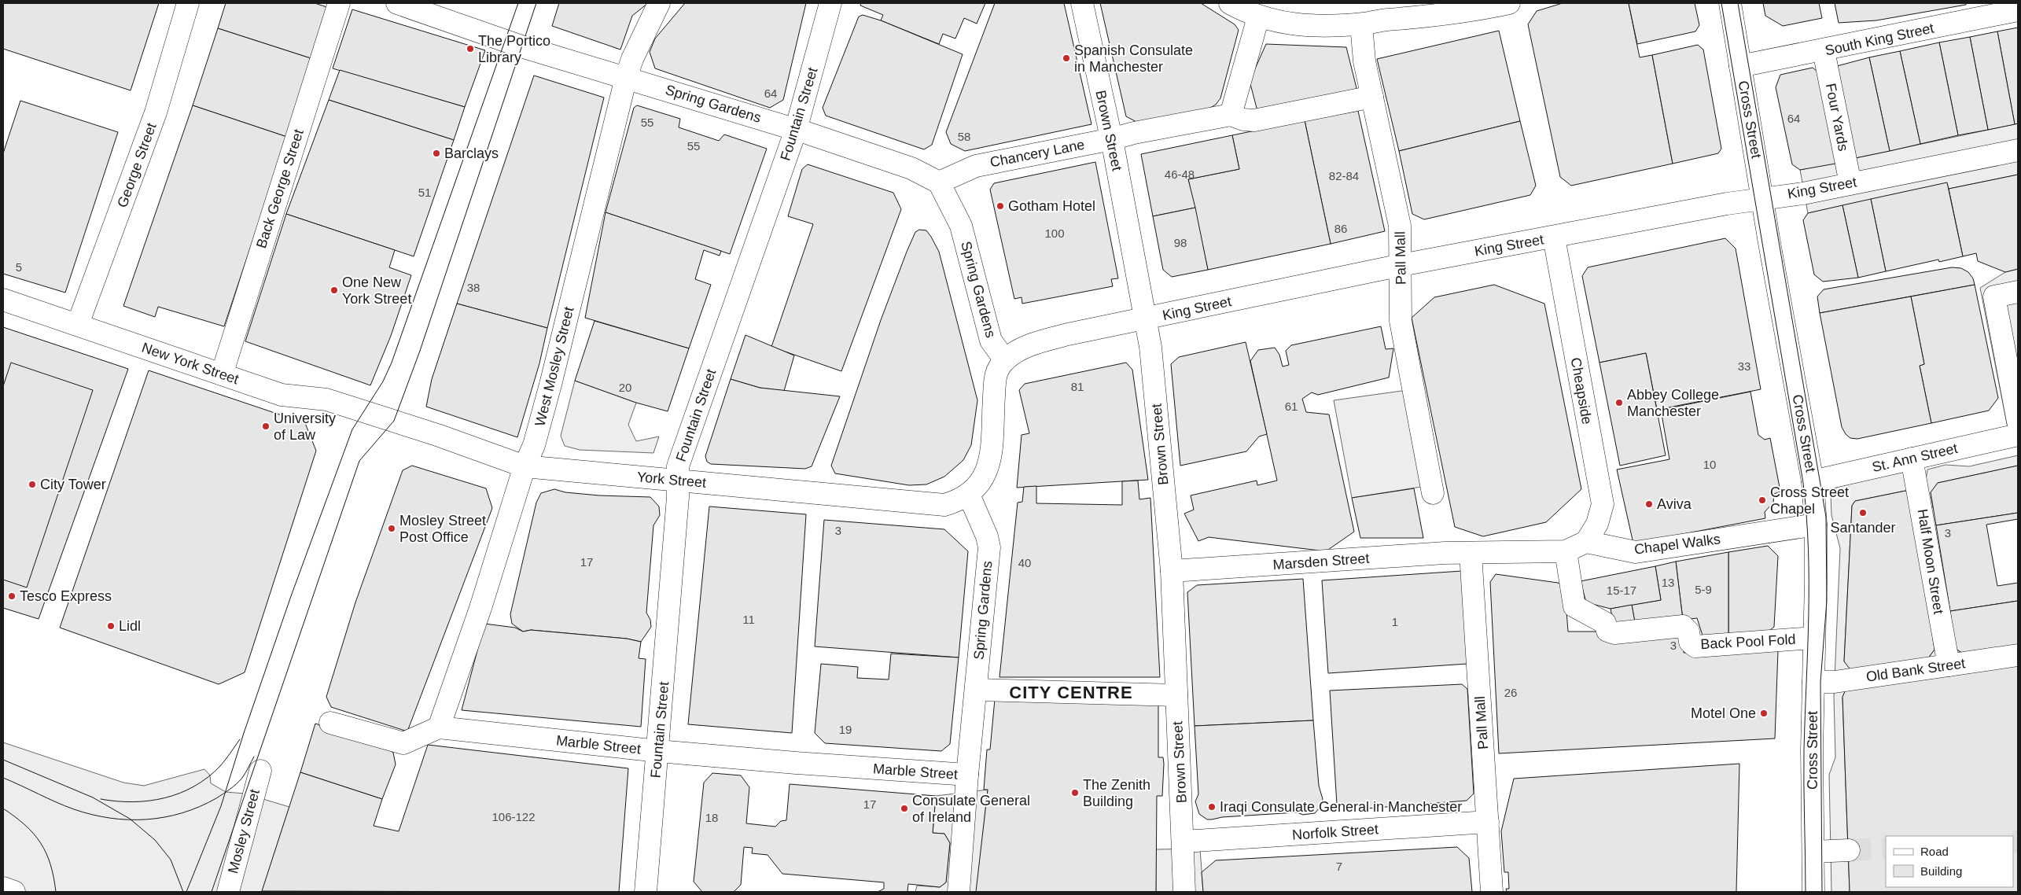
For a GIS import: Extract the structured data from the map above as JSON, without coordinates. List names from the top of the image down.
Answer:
{
  "streets": {
    "street": [
      "South King Street",
      "Spring Gardens",
      "Fountain Street",
      "Four Yards",
      "Cross Street",
      "Brown Street",
      "Chancery Lane",
      "George Street",
      "King Street",
      "Back George Street",
      "Pall Mall",
      "New York Street",
      "West Mosley Street",
      "Cheapside",
      "St. Ann Street",
      "York Street",
      "Chapel Walks",
      "Marsden Street",
      "Half Moon Street",
      "Back Pool Fold",
      "Old Bank Street",
      "Marble Street",
      "Mosley Street",
      "Norfolk Street"
    ]
  },
  "crossings": [
    ["South King Street", "Four Yards"],
    ["South King Street", "Cross Street"],
    ["Spring Gardens", "Fountain Street"],
    ["Spring Gardens", "Chancery Lane"],
    ["Spring Gardens", "King Street"],
    ["Spring Gardens", "West Mosley Street"],
    ["Spring Gardens", "York Street"],
    ["Spring Gardens", "Marble Street"],
    ["Fountain Street", "York Street"],
    ["Fountain Street", "Marble Street"],
    ["Four Yards", "King Street"],
    ["Cross Street", "King Street"],
    ["Cross Street", "St. Ann Street"],
    ["Cross Street", "Chapel Walks"],
    ["Cross Street", "Back Pool Fold"],
    ["Cross Street", "Old Bank Street"],
    ["Brown Street", "Chancery Lane"],
    ["Brown Street", "King Street"],
    ["Brown Street", "Marsden Street"],
    ["Brown Street", "Norfolk Street"],
    ["George Street", "New York Street"],
    ["King Street", "Pall Mall"],
    ["King Street", "Cheapside"],
    ["Back George Street", "New York Street"],
    ["Pall Mall", "Marsden Street"],
    ["Pall Mall", "Norfolk Street"],
    ["New York Street", "York Street"],
    ["West Mosley Street", "York Street"],
    ["West Mosley Street", "Marble Street"],
    ["Cheapside", "Chapel Walks"],
    ["St. Ann Street", "Half Moon Street"],
    ["Half Moon Street", "Old Bank Street"]
  ],
  "districts": ["CITY CENTRE"],
  "places": [
    "The Portico Library",
    "Spanish Consulate in Manchester",
    "Barclays",
    "Gotham Hotel",
    "One New York Street",
    "Abbey College Manchester",
    "University of Law",
    "City Tower",
    "Cross Street Chapel",
    "Aviva",
    "Santander",
    "Mosley Street Post Office",
    "Tesco Express",
    "Lidl",
    "Motel One",
    "The Zenith Building",
    "Iraqi Consulate General in Manchester",
    "Consulate General of Ireland"
  ],
  "house_numbers": [
    "64",
    "64",
    "55",
    "58",
    "55",
    "46-48",
    "82-84",
    "51",
    "86",
    "100",
    "98",
    "5",
    "38",
    "33",
    "81",
    "20",
    "61",
    "10",
    "3",
    "3",
    "17",
    "40",
    "13",
    "5-9",
    "15-17",
    "11",
    "1",
    "3",
    "26",
    "19",
    "17",
    "106-122",
    "18",
    "7"
  ],
  "legend": ["Road", "Building"]
}
